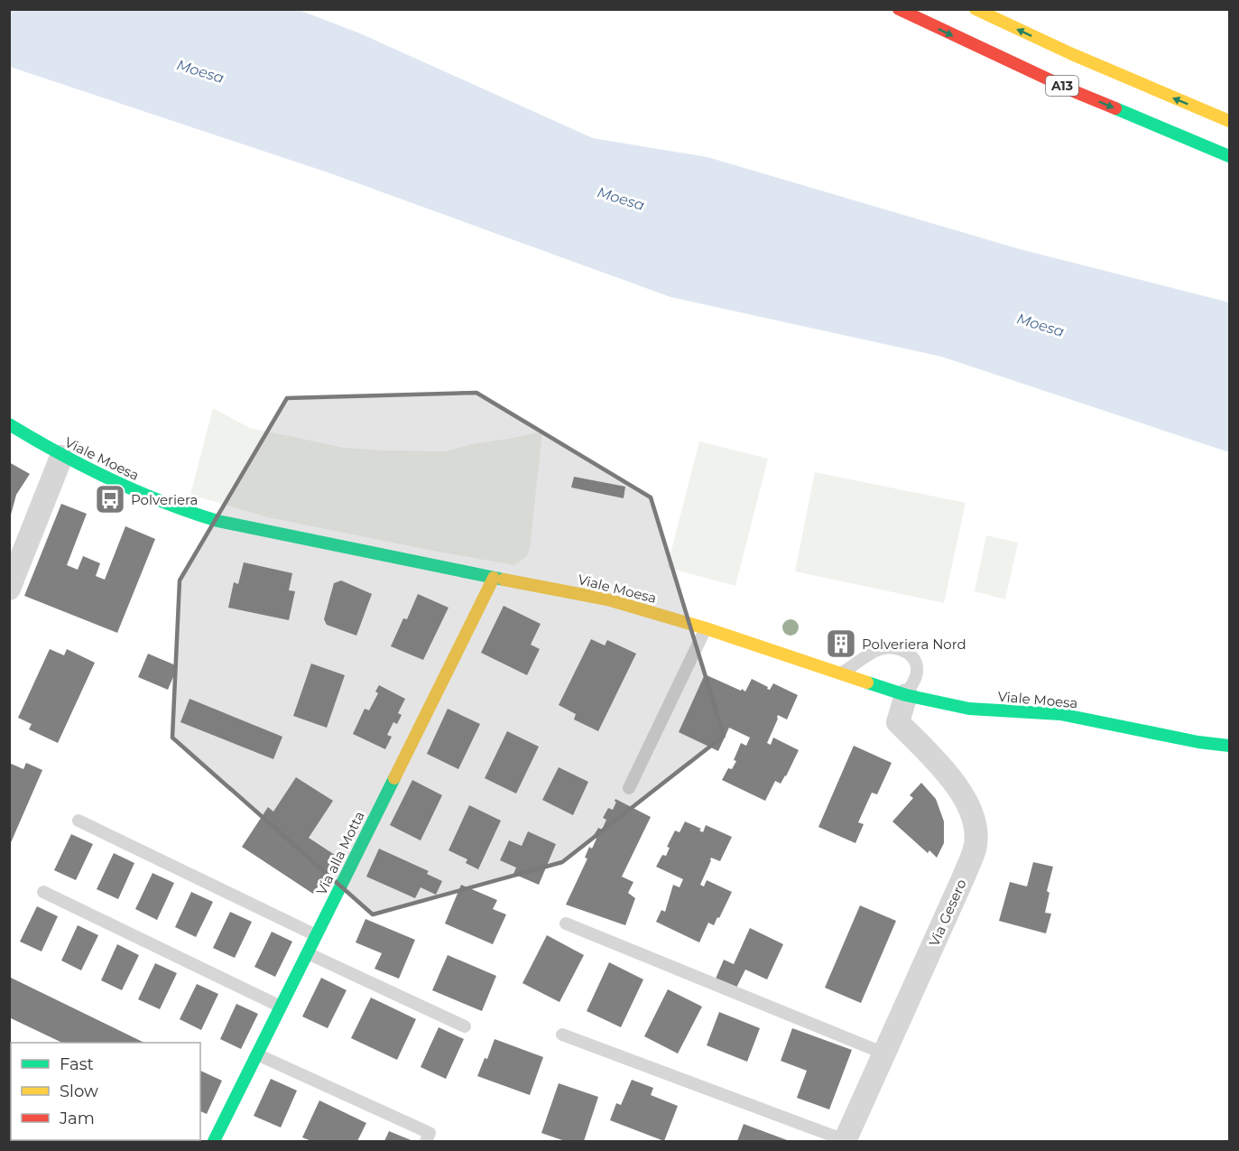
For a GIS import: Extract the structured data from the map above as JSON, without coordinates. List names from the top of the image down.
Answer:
{
  "streets": {
    "main road": ["A13", "Viale Moesa", "Via alla Motta"],
    "street": ["Via Gesero"]
  },
  "crossings": [
    ["Viale Moesa", "Via alla Motta"],
    ["Viale Moesa", "Via Gesero"]
  ],
  "water": ["Moesa"],
  "places": {
    "bus stop": ["Polveriera"],
    "building": ["Polveriera Nord"]
  },
  "legend": ["Fast", "Slow", "Jam"]
}
